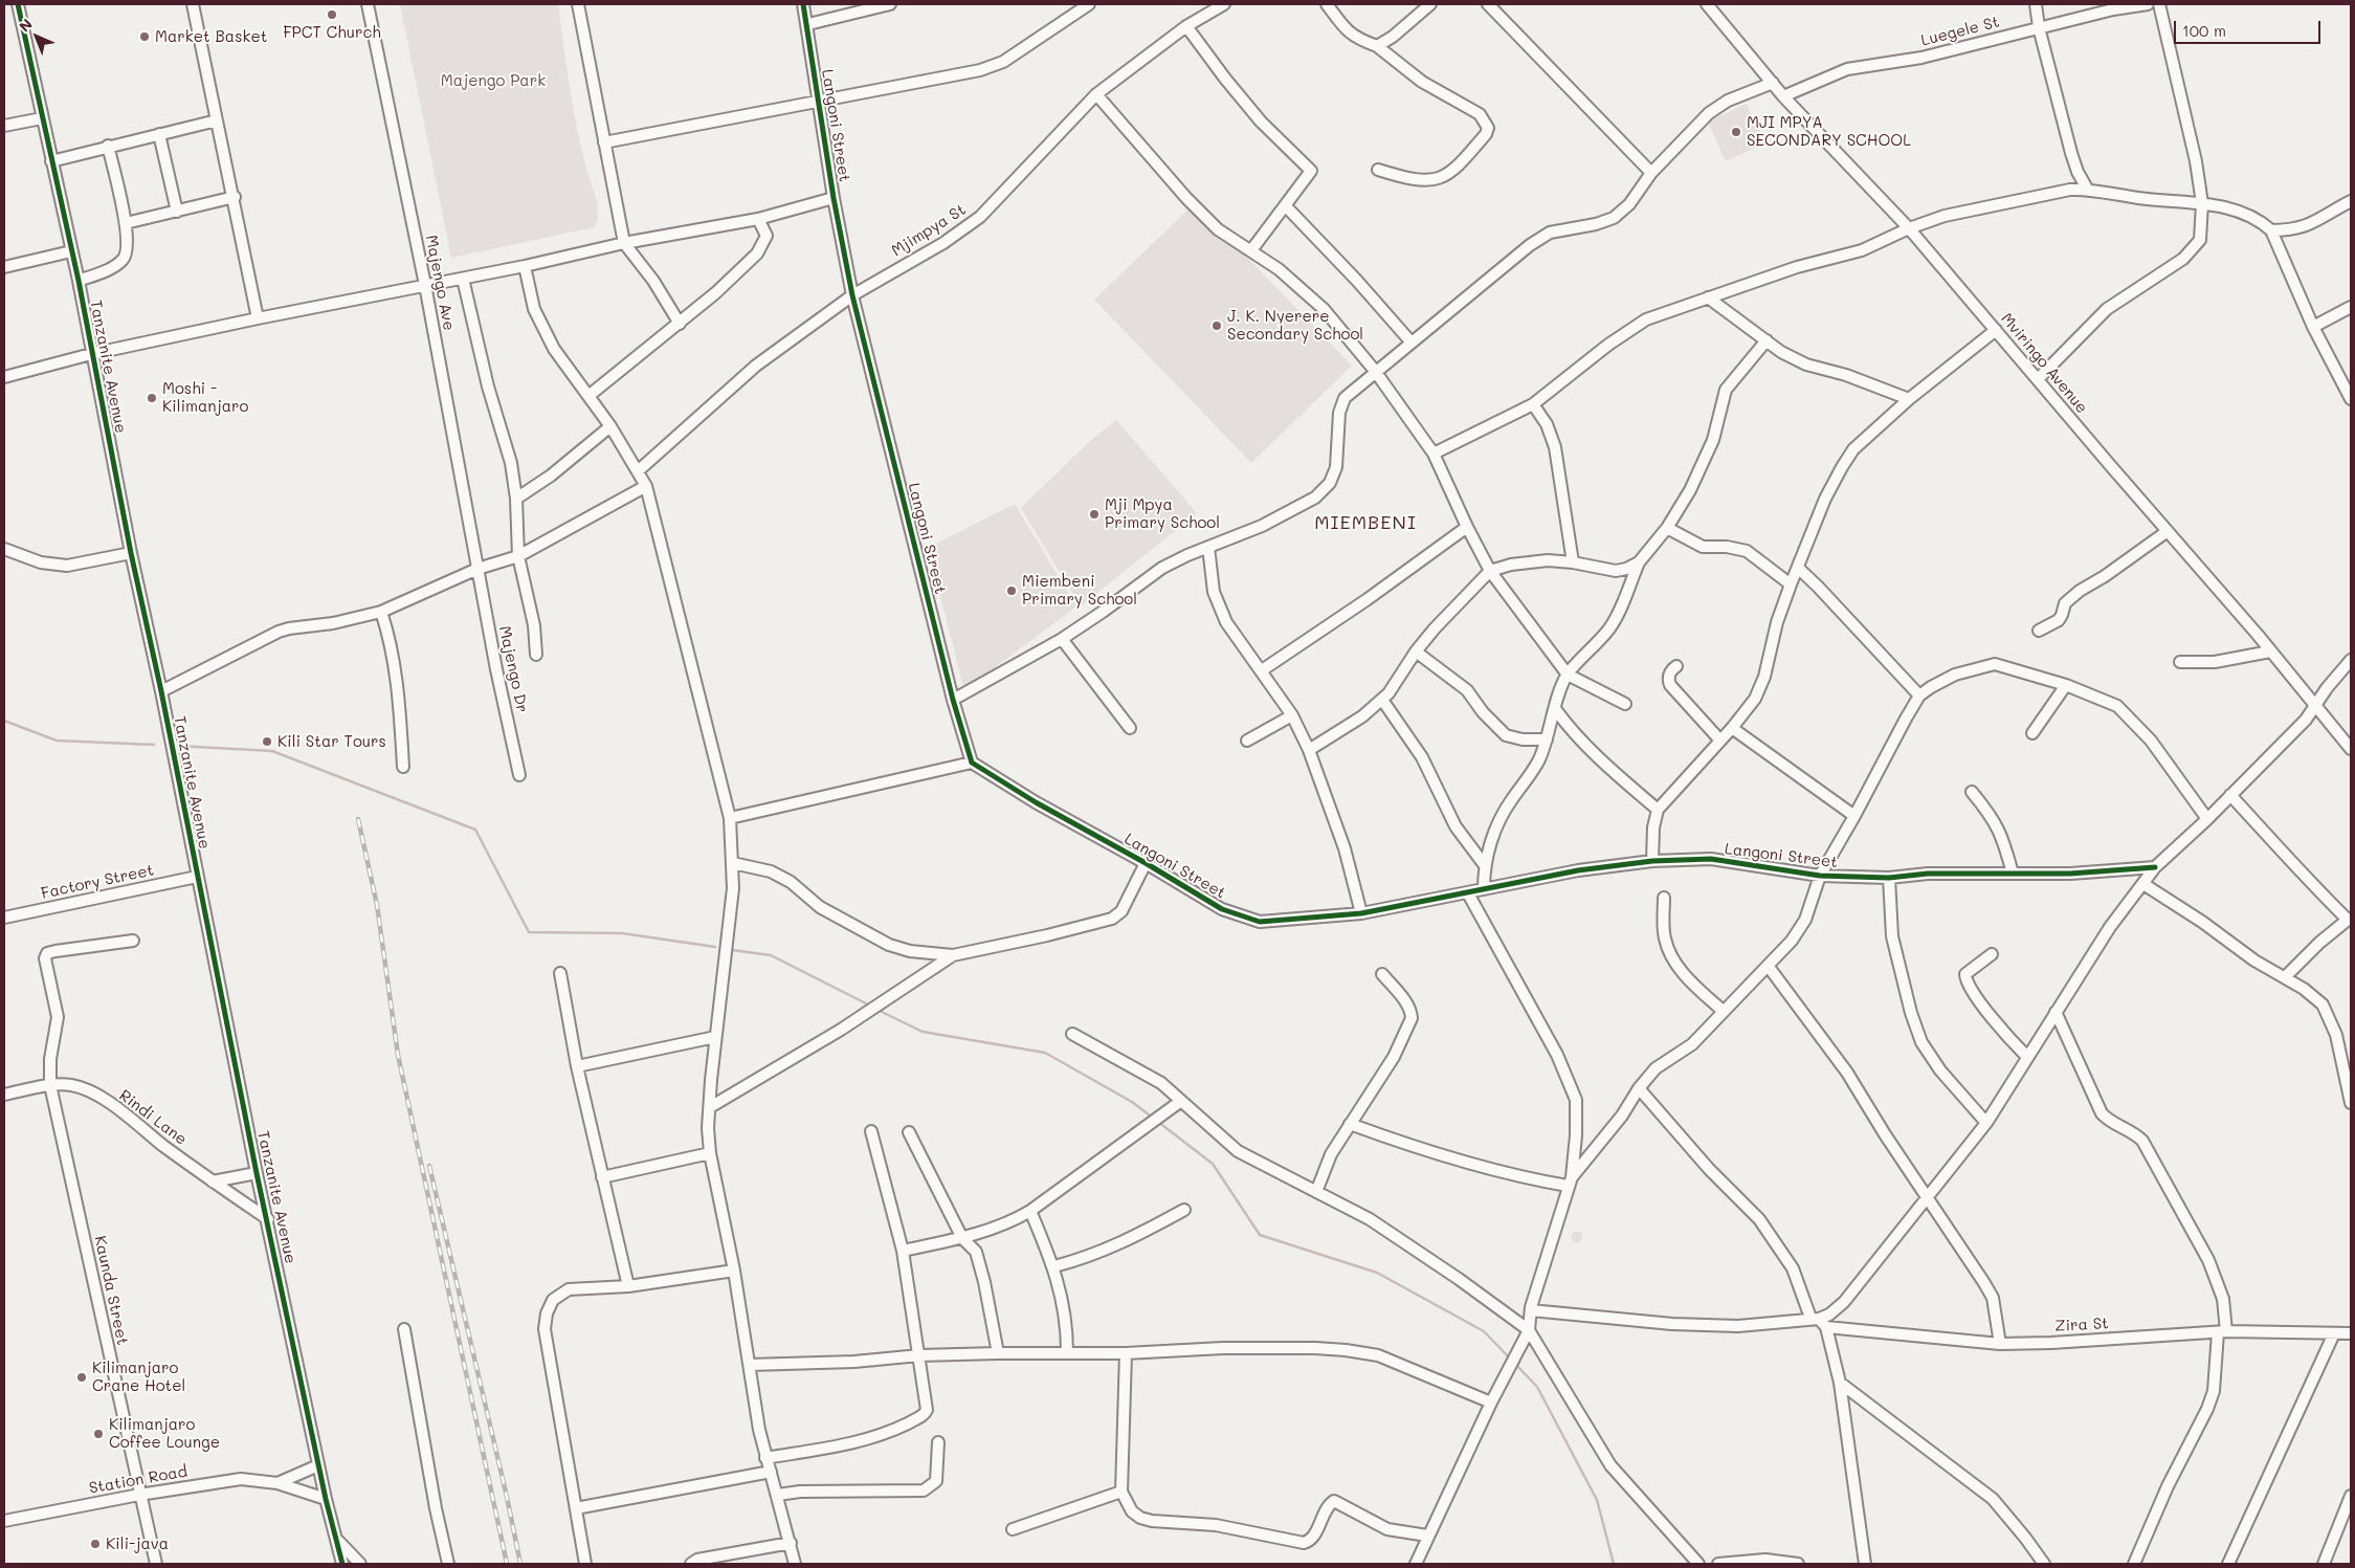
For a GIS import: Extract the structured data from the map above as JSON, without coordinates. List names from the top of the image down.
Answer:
{
  "streets": {
    "street": [
      "Luegele St",
      "Langoni Street",
      "Mjimpya St",
      "Majengo Ave",
      "Mviringo Avenue",
      "Tanzanite Avenue",
      "Majengo Dr",
      "Factory Street",
      "Rindi Lane",
      "Kaunda Street",
      "Zira St",
      "Station Road"
    ]
  },
  "crossings": [
    ["Luegele St", "Mviringo Avenue"],
    ["Langoni Street", "Mjimpya St"],
    ["Majengo Ave", "Majengo Dr"],
    ["Tanzanite Avenue", "Factory Street"],
    ["Tanzanite Avenue", "Rindi Lane"],
    ["Tanzanite Avenue", "Station Road"],
    ["Rindi Lane", "Kaunda Street"],
    ["Kaunda Street", "Station Road"]
  ],
  "districts": ["MIEMBENI"],
  "parks": ["Majengo Park"],
  "places": [
    "FPCT Church",
    "Market Basket",
    "MJI MPYA SECONDARY SCHOOL",
    "J. K. Nyerere Secondary School",
    "Moshi - Kilimanjaro",
    "Mji Mpya Primary School",
    "Miembeni Primary School",
    "Kili Star Tours",
    "Kilimanjaro Crane Hotel",
    "Kilimanjaro Coffee Lounge",
    "Kili-java"
  ],
  "scale_bar": "100 m",
  "north": "top left"
}
